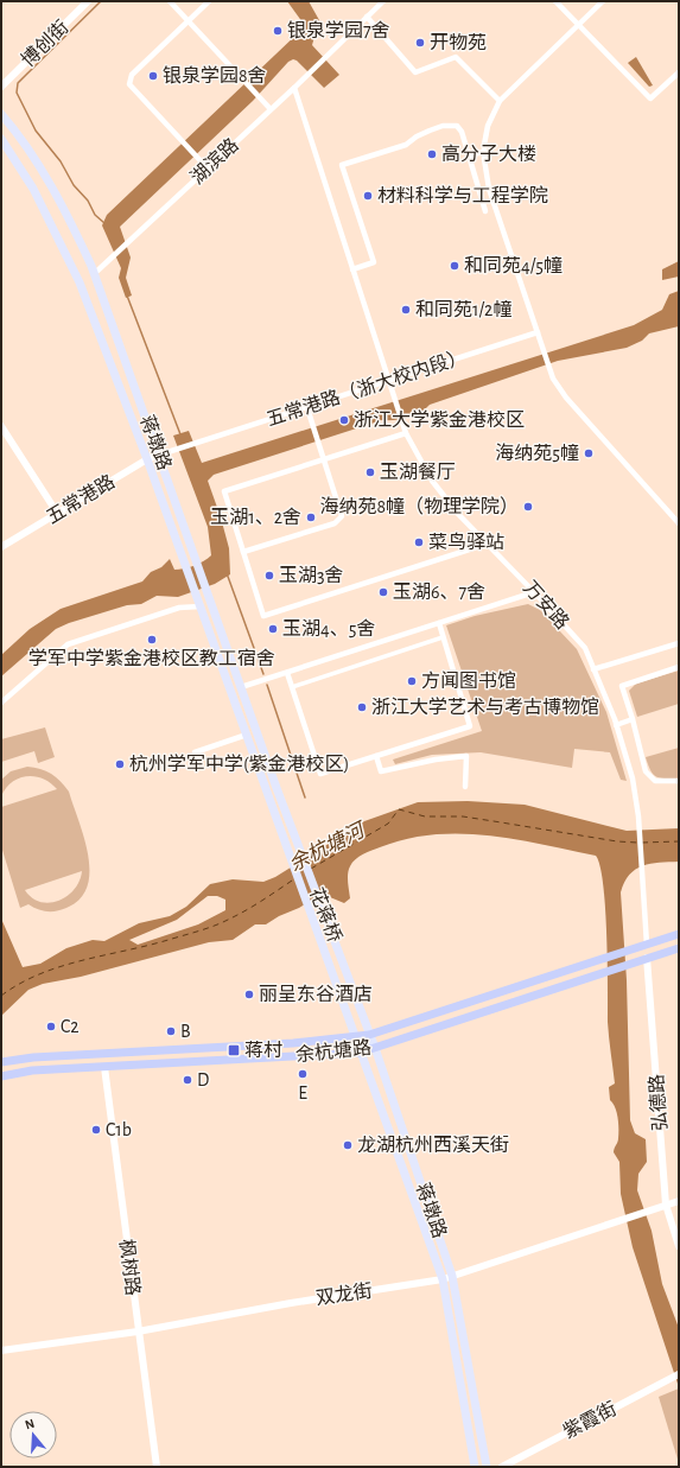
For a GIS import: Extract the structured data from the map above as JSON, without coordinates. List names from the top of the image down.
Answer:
{
  "streets": {
    "main road": ["蒋墩路", "花蒋桥", "余杭塘路"],
    "street": [
      "博创街",
      "湖滨路",
      "五常港路（浙大校内段）",
      "五常港路",
      "万安路",
      "弘德路",
      "枫树路",
      "双龙街",
      "紫霞街"
    ]
  },
  "crossings": [
    ["湖滨路", "蒋墩路"],
    ["湖滨路", "万安路"],
    ["五常港路（浙大校内段）", "蒋墩路"],
    ["五常港路（浙大校内段）", "五常港路"],
    ["五常港路（浙大校内段）", "万安路"],
    ["蒋墩路", "五常港路"],
    ["蒋墩路", "花蒋桥"],
    ["蒋墩路", "余杭塘路"],
    ["蒋墩路", "双龙街"],
    ["万安路", "余杭塘路"],
    ["余杭塘路", "弘德路"],
    ["余杭塘路", "枫树路"],
    ["弘德路", "双龙街"],
    ["枫树路", "双龙街"]
  ],
  "water": ["余杭塘河"],
  "places": {
    "other": [
      "银泉学园7舍",
      "开物苑",
      "银泉学园8舍",
      "高分子大楼",
      "材料科学与工程学院",
      "和同苑4/5幢",
      "和同苑1/2幢",
      "浙江大学紫金港校区",
      "海纳苑5幢",
      "玉湖餐厅",
      "海纳苑8幢（物理学院）",
      "玉湖1、2舍",
      "菜鸟驿站",
      "玉湖3舍",
      "玉湖6、7舍",
      "玉湖4、5舍",
      "学军中学紫金港校区教工宿舍",
      "方闻图书馆",
      "浙江大学艺术与考古博物馆",
      "杭州学军中学(紫金港校区)",
      "丽呈东谷酒店",
      "C2",
      "B",
      "E",
      "D",
      "C1b",
      "龙湖杭州西溪天街"
    ],
    "transit": ["蒋村"]
  },
  "north": "top"
}
